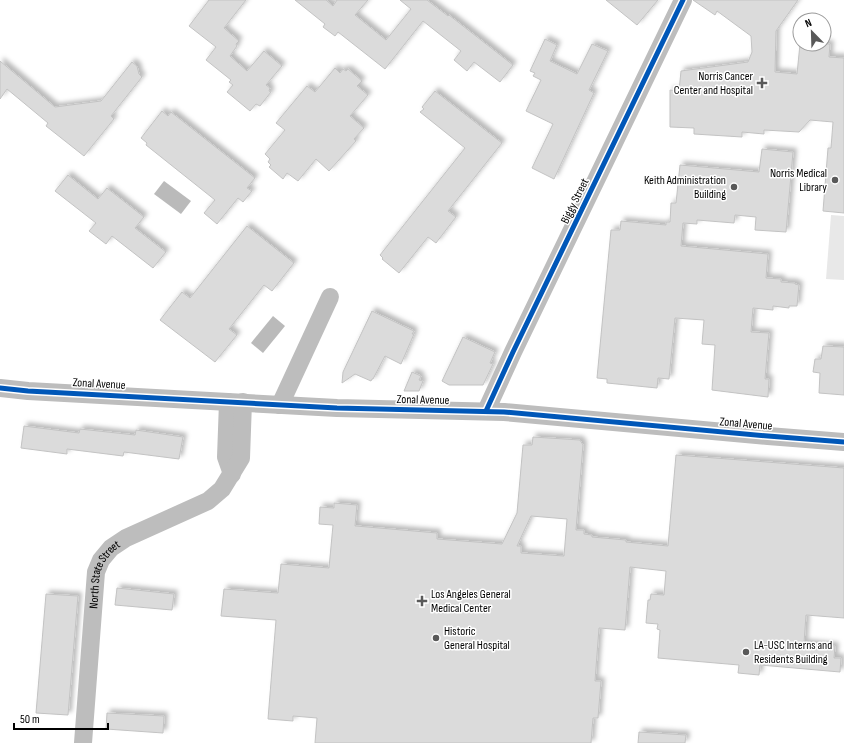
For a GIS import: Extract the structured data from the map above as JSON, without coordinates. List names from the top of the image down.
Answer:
{
  "streets": {
    "street": ["Biggy Street", "Zonal Avenue", "North State Street"]
  },
  "crossings": [
    ["Biggy Street", "Zonal Avenue"],
    ["Zonal Avenue", "North State Street"]
  ],
  "places": {
    "health": ["Norris Cancer Center and Hospital", "Los Angeles General Medical Center"],
    "other": [
      "Norris Medical Library",
      "Keith Administration Building",
      "Historic General Hospital",
      "LA-USC Interns and Residents Building"
    ]
  },
  "scale_bar": "50 m",
  "north": "top left"
}
